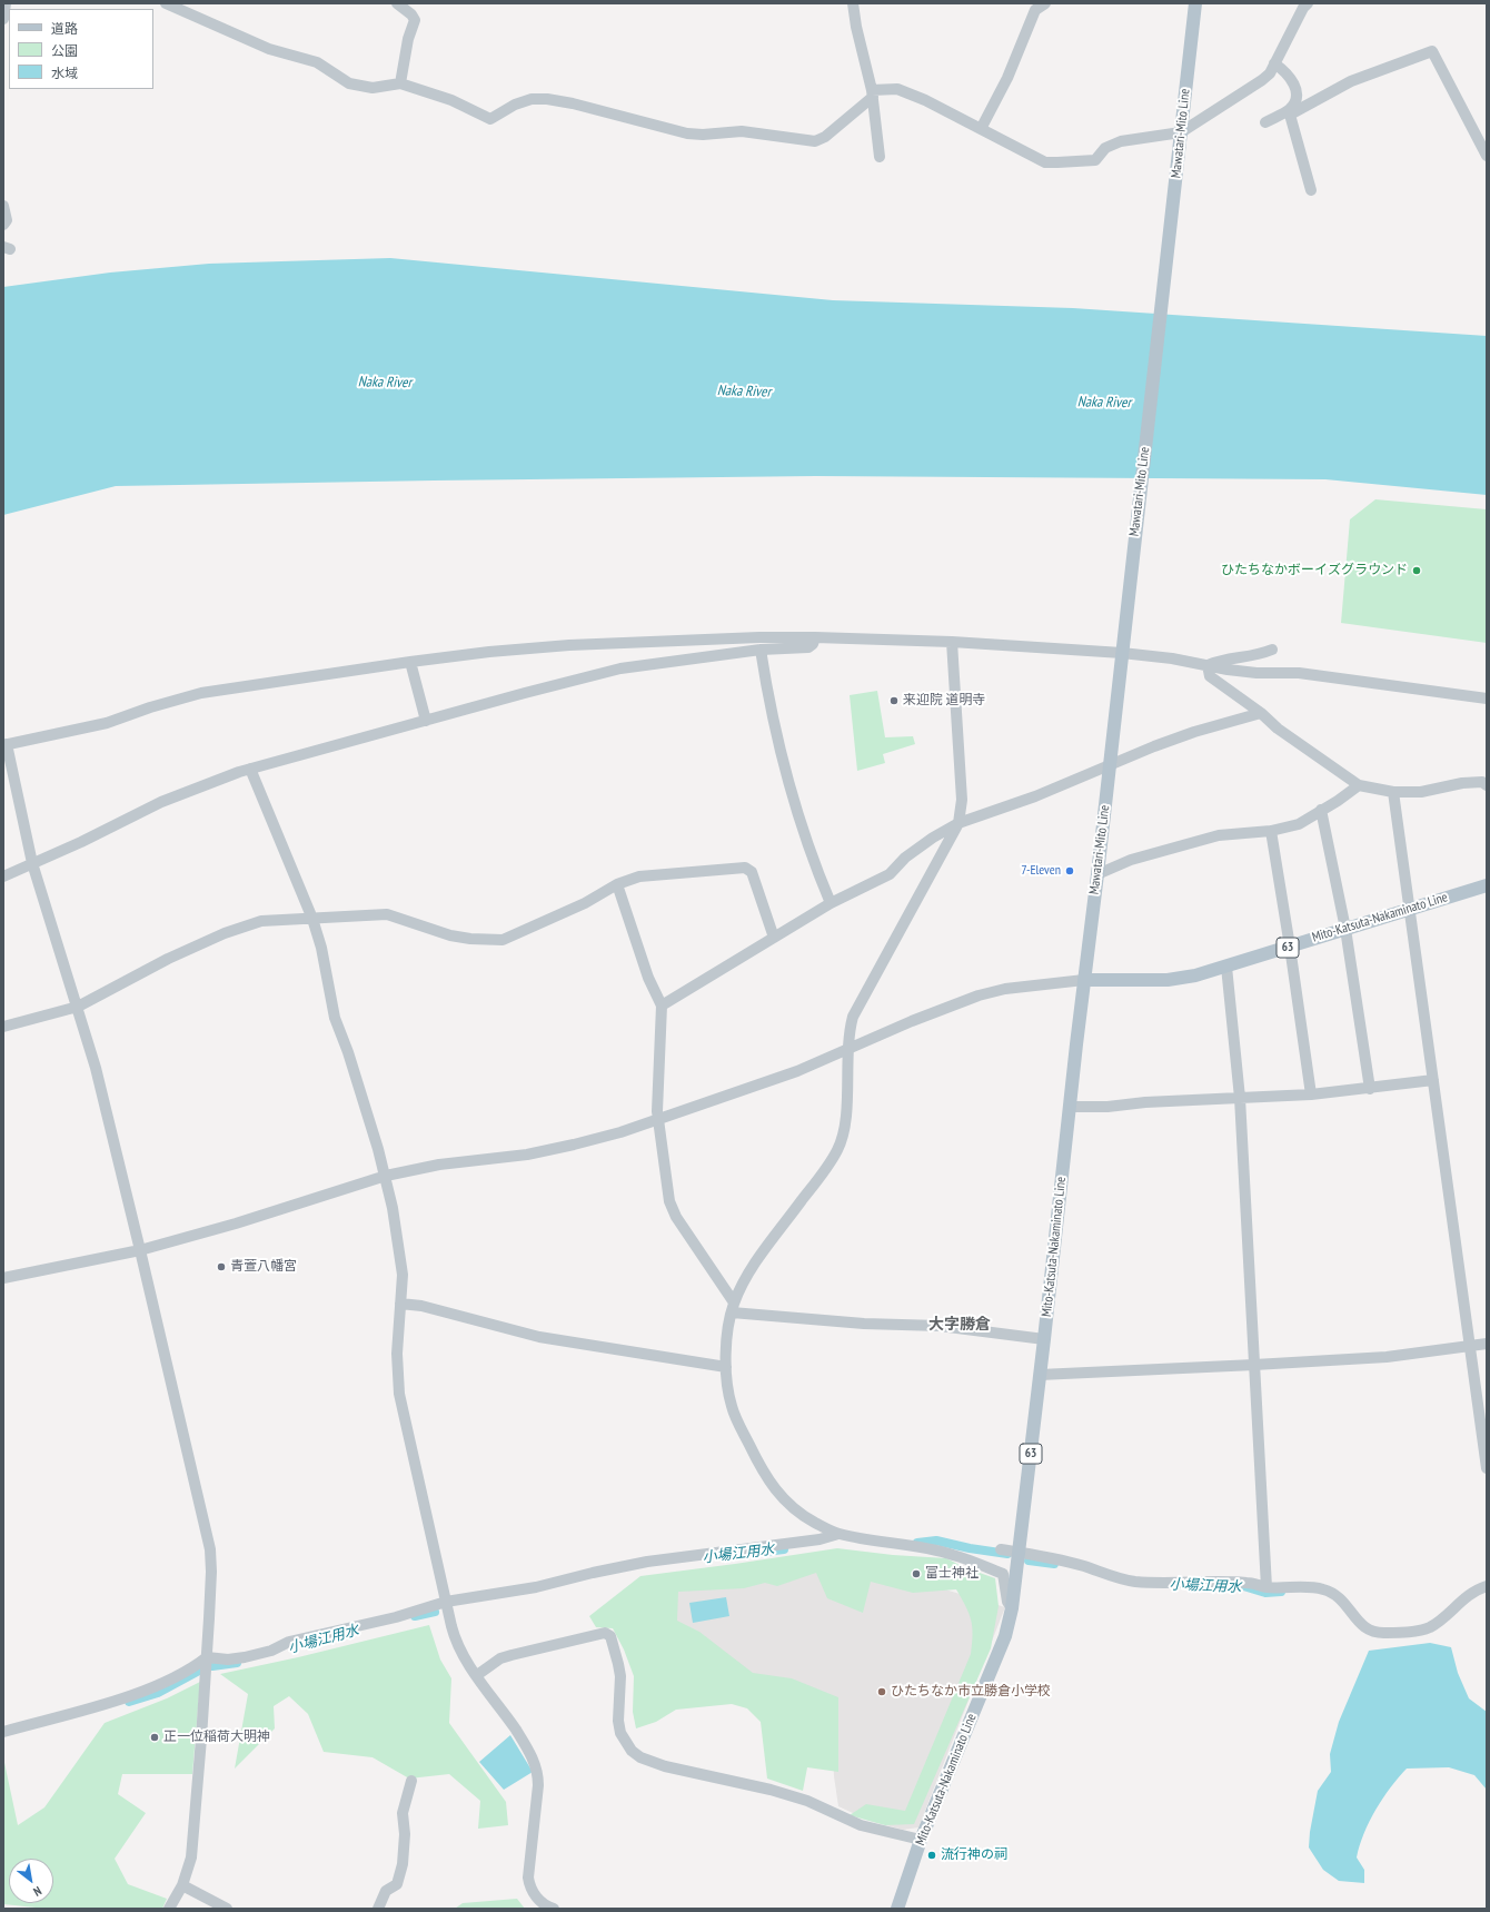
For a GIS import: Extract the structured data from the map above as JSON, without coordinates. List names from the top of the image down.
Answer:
{
  "streets": {
    "main road": ["Mawatari-Mito Line", "Mito-Katsuta-Nakaminato Line", "63"]
  },
  "crossings": [
    ["Mawatari-Mito Line", "Mito-Katsuta-Nakaminato Line"]
  ],
  "districts": ["大字勝倉"],
  "water": ["Naka River", "小場江用水"],
  "places": [
    "ひたちなかボーイズグラウンド",
    "来迎院 道明寺",
    "7-Eleven",
    "青萱八幡宮",
    "富士神社",
    "ひたちなか市立勝倉小学校",
    "正一位稲荷大明神",
    "流行神の祠"
  ],
  "legend": ["道路", "公園", "水域"],
  "north": "bottom right"
}
